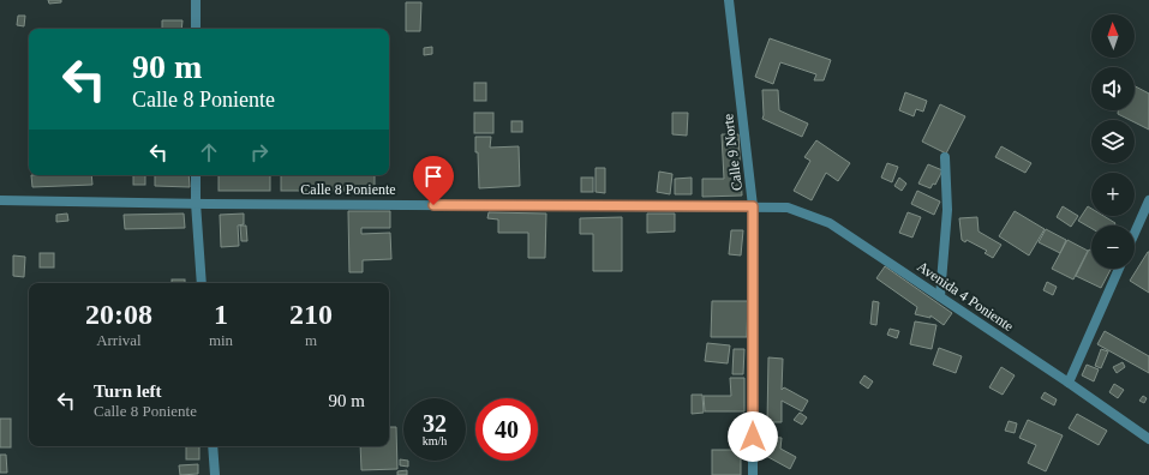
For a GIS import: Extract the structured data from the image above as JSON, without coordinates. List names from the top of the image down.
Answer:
{
  "streets": {
    "street": ["Calle 9 Norte", "Calle 8 Poniente", "Avenida 4 Poniente"]
  },
  "crossings": [
    ["Calle 9 Norte", "Calle 8 Poniente"],
    ["Calle 9 Norte", "Avenida 4 Poniente"],
    ["Calle 8 Poniente", "Avenida 4 Poniente"]
  ],
  "north": "top",
  "page": {
    "map_buttons": ["+", "−"],
    "turn": ["90 m", "Calle 8 Poniente"],
    "eta": [
      "20:08",
      "Arrival",
      "1",
      "min",
      "210",
      "m"
    ],
    "list": [
      {
        "name": "Turn left",
        "note": "Calle 8 Poniente",
        "value": "90 m"
      }
    ],
    "speed": "32 km/h",
    "limit": "40"
  }
}
